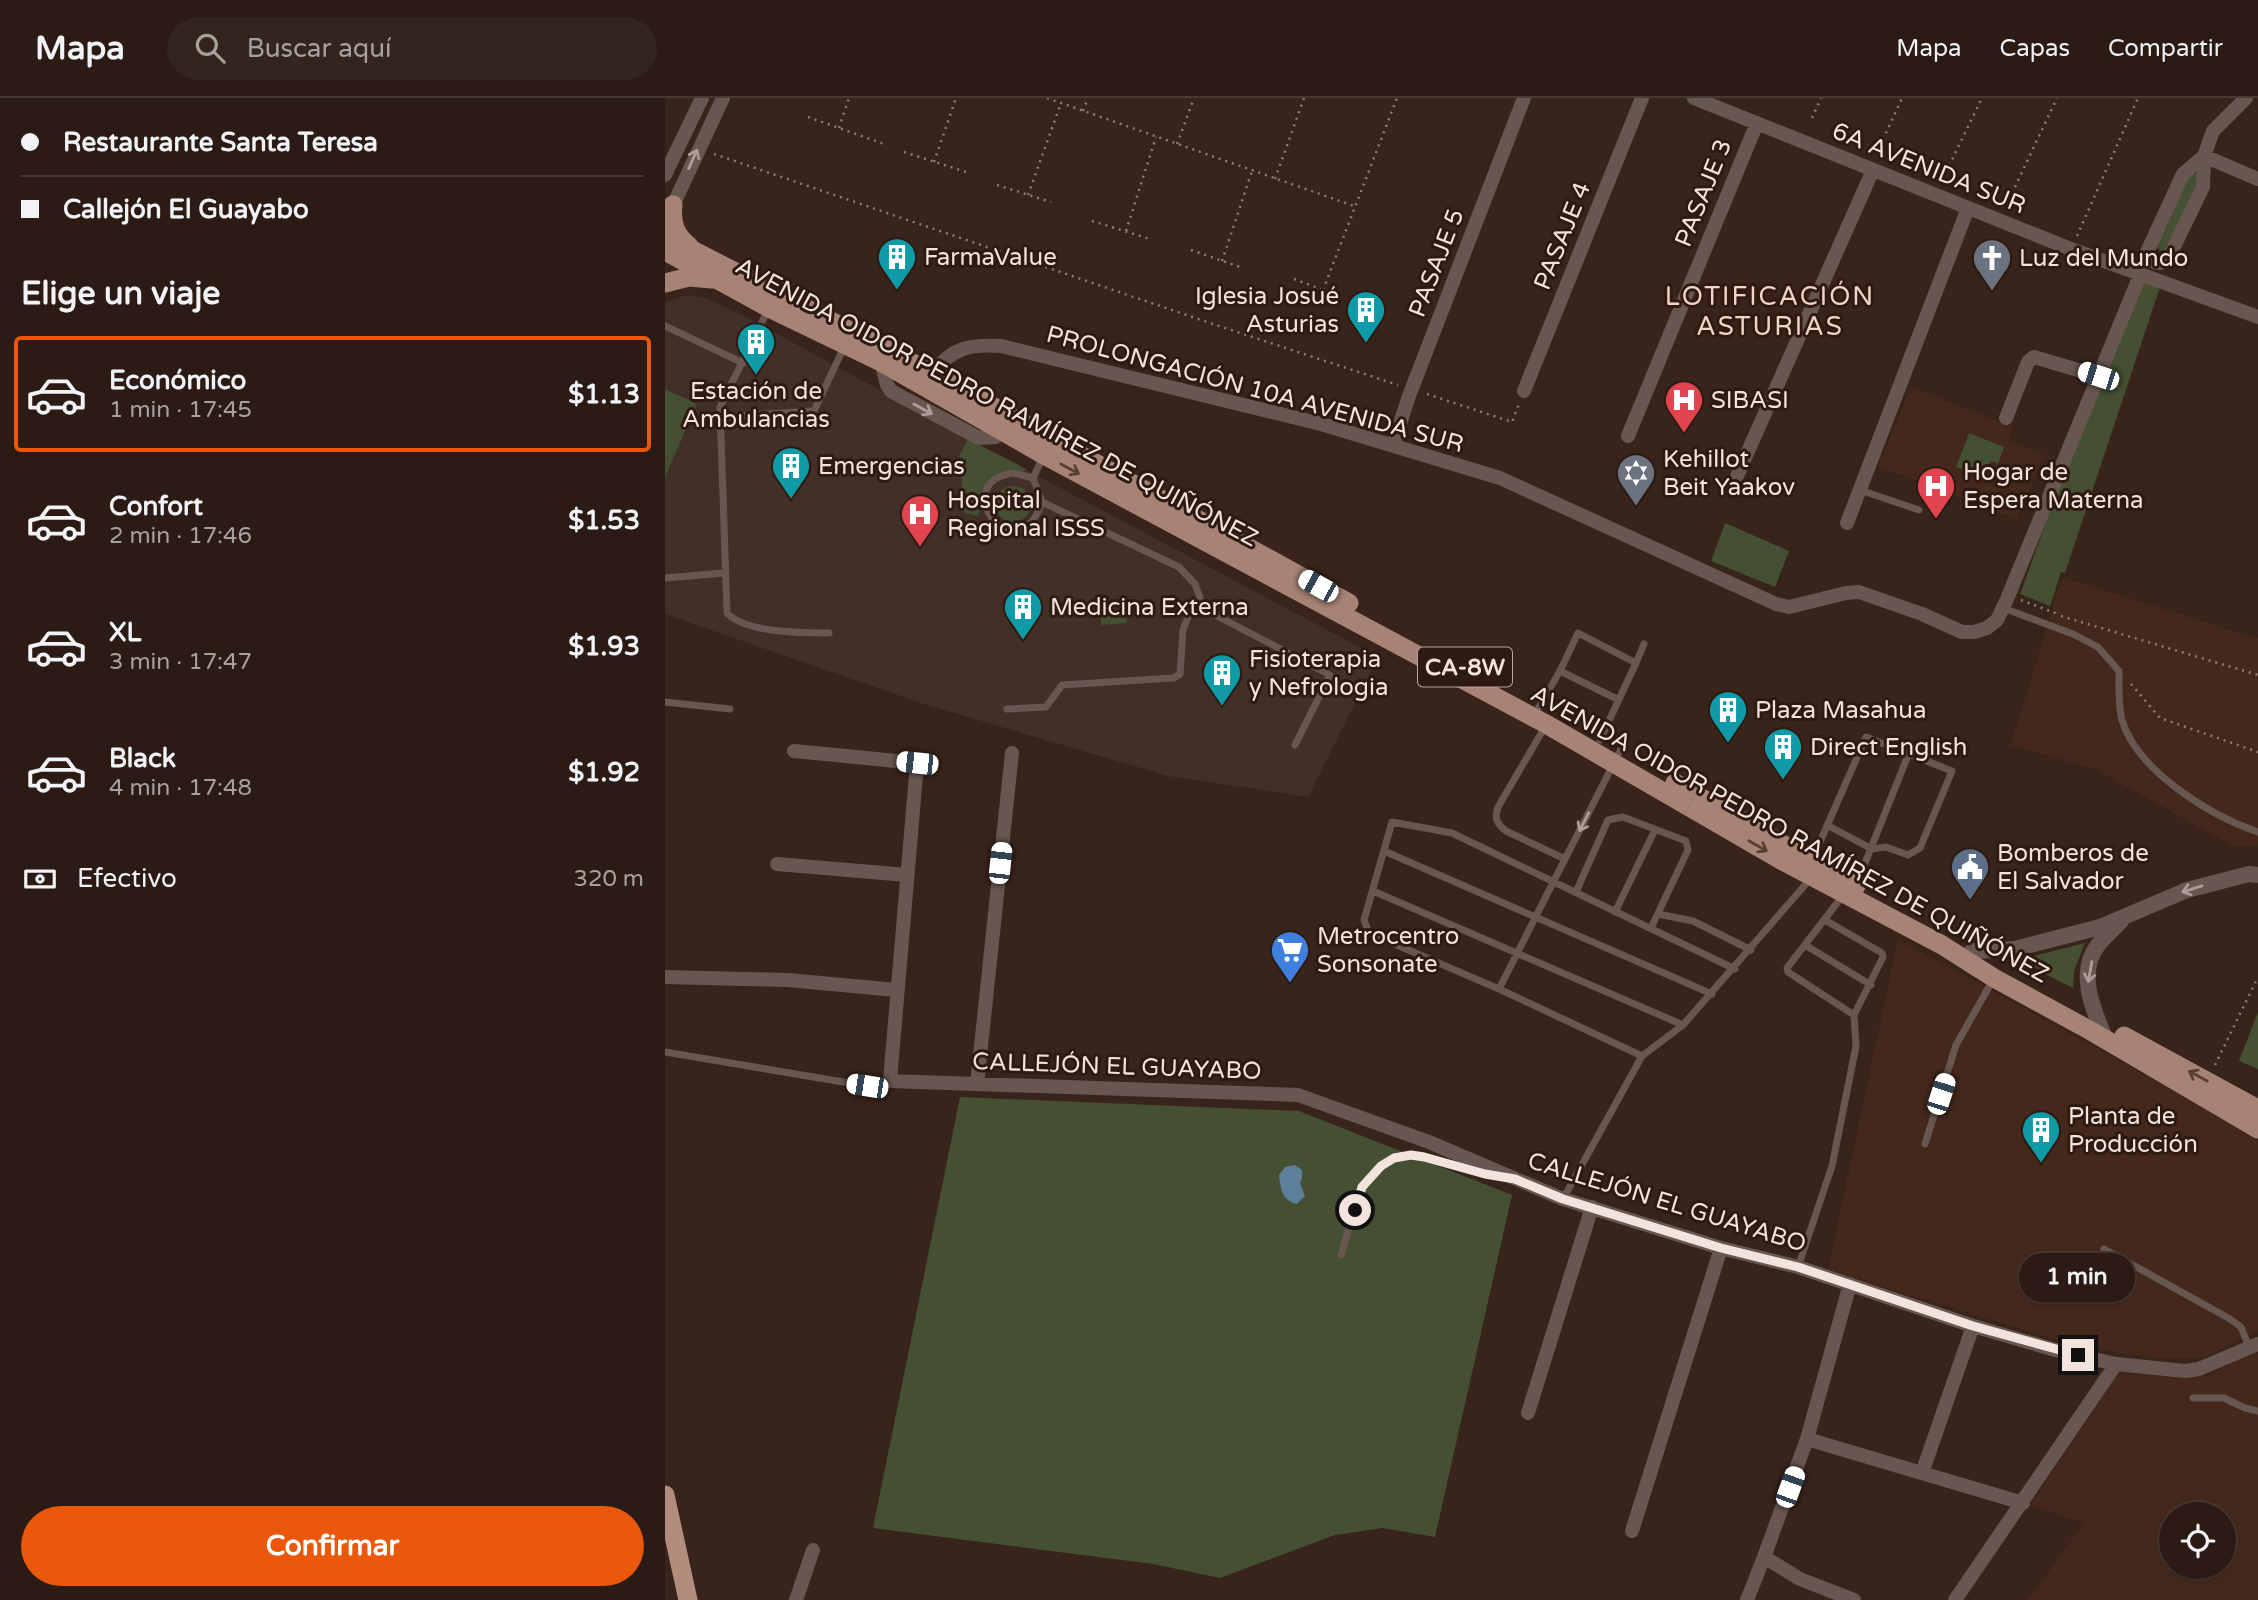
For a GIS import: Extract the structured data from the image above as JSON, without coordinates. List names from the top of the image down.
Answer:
{
  "streets": {
    "main road": ["AVENIDA OIDOR PEDRO RAMÍREZ DE QUIÑÓNEZ", "CA-8W"],
    "street": [
      "6A AVENIDA SUR",
      "PASAJE 3",
      "PASAJE 4",
      "PASAJE 5",
      "PROLONGACIÓN 10A AVENIDA SUR",
      "CALLEJÓN EL GUAYABO"
    ]
  },
  "crossings": [
    ["6A AVENIDA SUR", "PASAJE 3"],
    ["PASAJE 5", "PROLONGACIÓN 10A AVENIDA SUR"],
    ["PROLONGACIÓN 10A AVENIDA SUR", "AVENIDA OIDOR PEDRO RAMÍREZ DE QUIÑÓNEZ"]
  ],
  "districts": ["LOTIFICACIÓN ASTURIAS"],
  "places": {
    "building": [
      "FarmaValue",
      "Iglesia Josué Asturias",
      "Estación de Ambulancias",
      "Emergencias",
      "Medicina Externa",
      "Fisioterapia y Nefrologia",
      "Plaza Masahua",
      "Direct English",
      "Planta de Producción"
    ],
    "church": ["Luz del Mundo"],
    "hospital": ["SIBASI", "Hogar de Espera Materna", "Hospital Regional ISSS"],
    "synagogue": ["Kehillot Beit Yaakov"],
    "public building": ["Bomberos de El Salvador"],
    "supermarket": ["Metrocentro Sonsonate"]
  },
  "page": {
    "header": "Mapa",
    "search": "Buscar aquí",
    "nav": ["Mapa", "Capas", "Compartir"],
    "banner": ["Restaurante Santa Teresa", "Callejón El Guayabo"],
    "heading": "Elige un viaje",
    "list": [
      {
        "name": "Económico",
        "note": "1 min · 17:45",
        "value": "$1.13"
      },
      {
        "name": "Confort",
        "note": "2 min · 17:46",
        "value": "$1.53"
      },
      {
        "name": "XL",
        "note": "3 min · 17:47",
        "value": "$1.93"
      },
      {
        "name": "Black",
        "note": "4 min · 17:48",
        "value": "$1.92"
      }
    ],
    "pay": ["Efectivo", "320 m"],
    "bubble": "1 min",
    "buttons": "Confirmar"
  }
}
